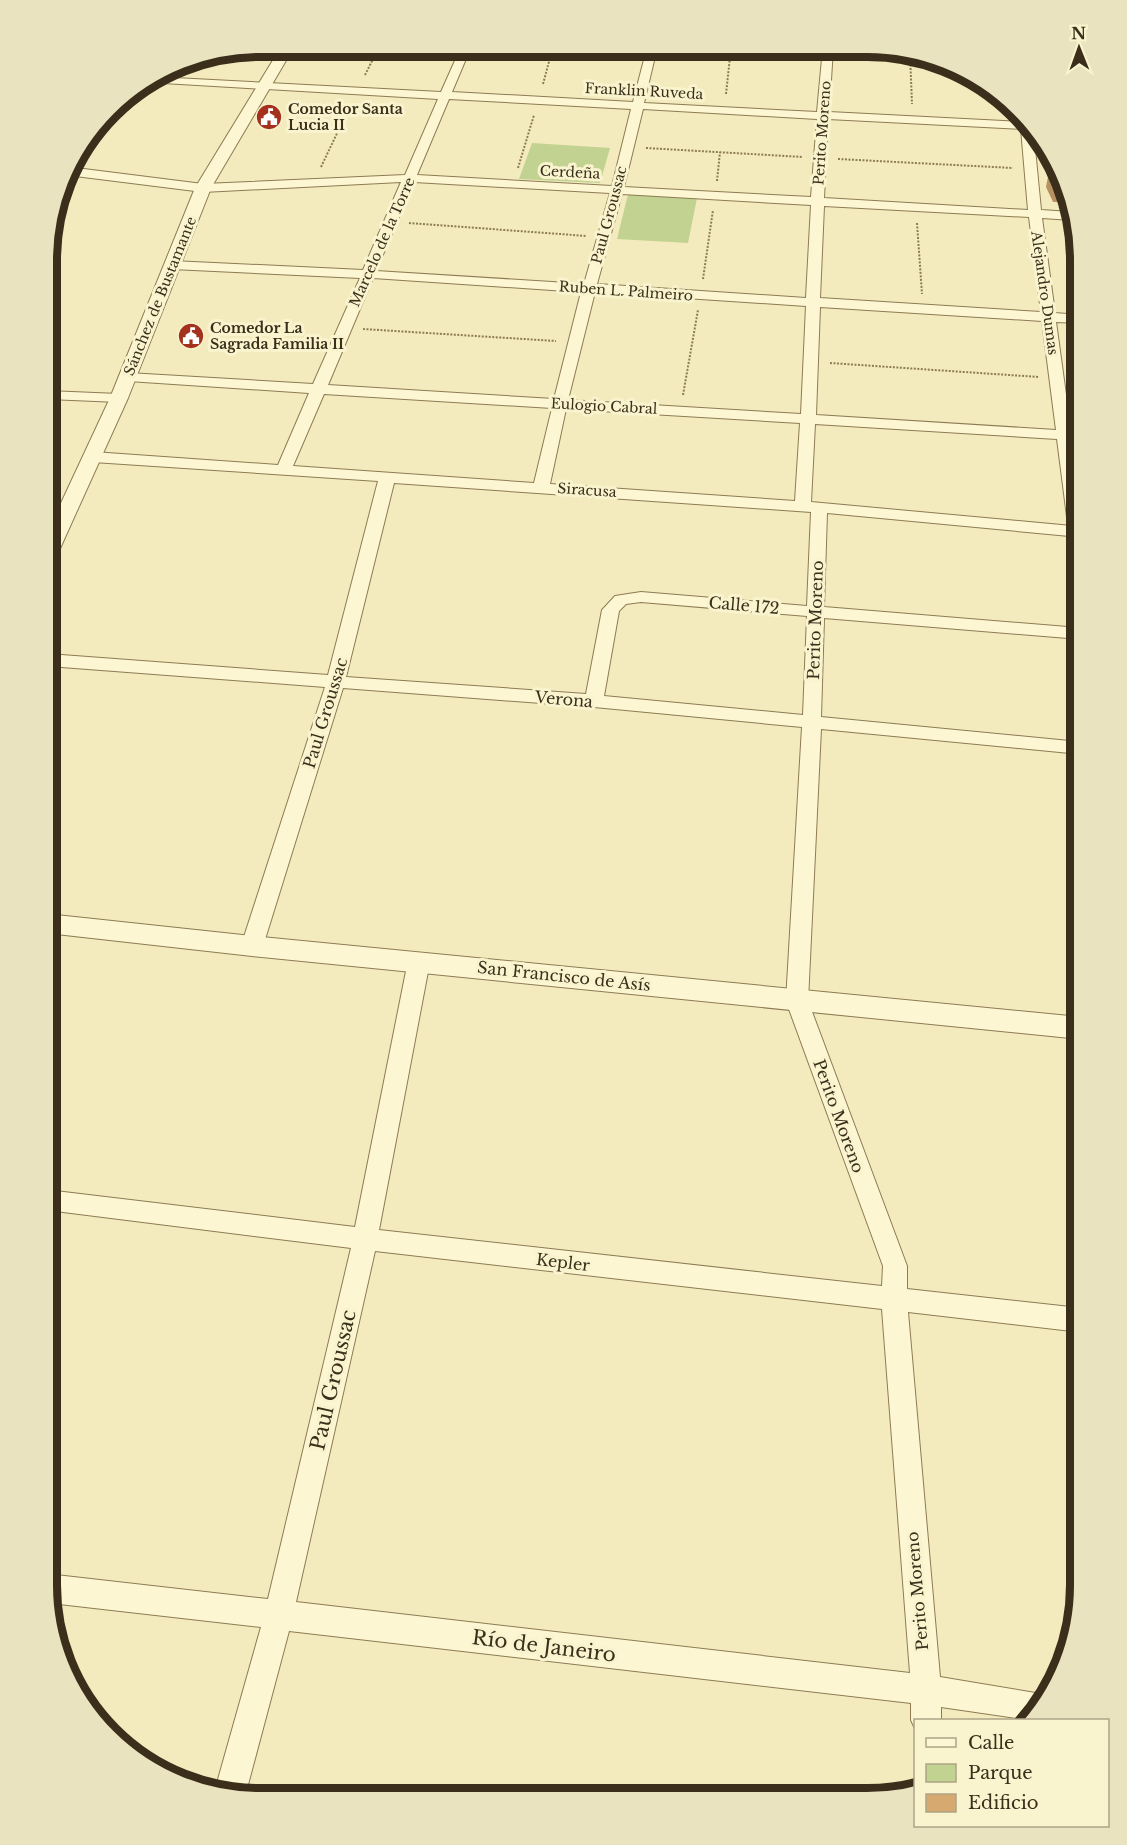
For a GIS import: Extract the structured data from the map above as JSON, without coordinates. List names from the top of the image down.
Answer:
{
  "streets": {
    "street": [
      "Franklin Ruveda",
      "Perito Moreno",
      "Cerdeña",
      "Paul Groussac",
      "Marcelo de la Torre",
      "Ruben L. Palmeiro",
      "Alejandro Dumas",
      "Sánchez de Bustamante",
      "Eulogio Cabral",
      "Siracusa",
      "Calle 172",
      "Verona",
      "San Francisco de Asís",
      "Kepler",
      "Río de Janeiro"
    ]
  },
  "crossings": [
    ["Franklin Ruveda", "Perito Moreno"],
    ["Franklin Ruveda", "Paul Groussac"],
    ["Franklin Ruveda", "Marcelo de la Torre"],
    ["Franklin Ruveda", "Sánchez de Bustamante"],
    ["Perito Moreno", "Cerdeña"],
    ["Perito Moreno", "Ruben L. Palmeiro"],
    ["Perito Moreno", "Eulogio Cabral"],
    ["Perito Moreno", "Siracusa"],
    ["Perito Moreno", "Calle 172"],
    ["Perito Moreno", "Verona"],
    ["Perito Moreno", "San Francisco de Asís"],
    ["Perito Moreno", "Kepler"],
    ["Perito Moreno", "Río de Janeiro"],
    ["Cerdeña", "Paul Groussac"],
    ["Cerdeña", "Marcelo de la Torre"],
    ["Cerdeña", "Alejandro Dumas"],
    ["Cerdeña", "Sánchez de Bustamante"],
    ["Paul Groussac", "Ruben L. Palmeiro"],
    ["Paul Groussac", "Eulogio Cabral"],
    ["Paul Groussac", "Siracusa"],
    ["Paul Groussac", "Verona"],
    ["Paul Groussac", "San Francisco de Asís"],
    ["Paul Groussac", "Kepler"],
    ["Paul Groussac", "Río de Janeiro"],
    ["Marcelo de la Torre", "Ruben L. Palmeiro"],
    ["Marcelo de la Torre", "Eulogio Cabral"],
    ["Marcelo de la Torre", "Siracusa"],
    ["Ruben L. Palmeiro", "Alejandro Dumas"],
    ["Ruben L. Palmeiro", "Sánchez de Bustamante"],
    ["Alejandro Dumas", "Eulogio Cabral"],
    ["Sánchez de Bustamante", "Eulogio Cabral"],
    ["Sánchez de Bustamante", "Siracusa"],
    ["Calle 172", "Verona"]
  ],
  "places": {
    "public building": ["Comedor Santa Lucia II", "Comedor La Sagrada Familia II"]
  },
  "legend": ["Calle", "Parque", "Edificio"],
  "north": "top"
}
